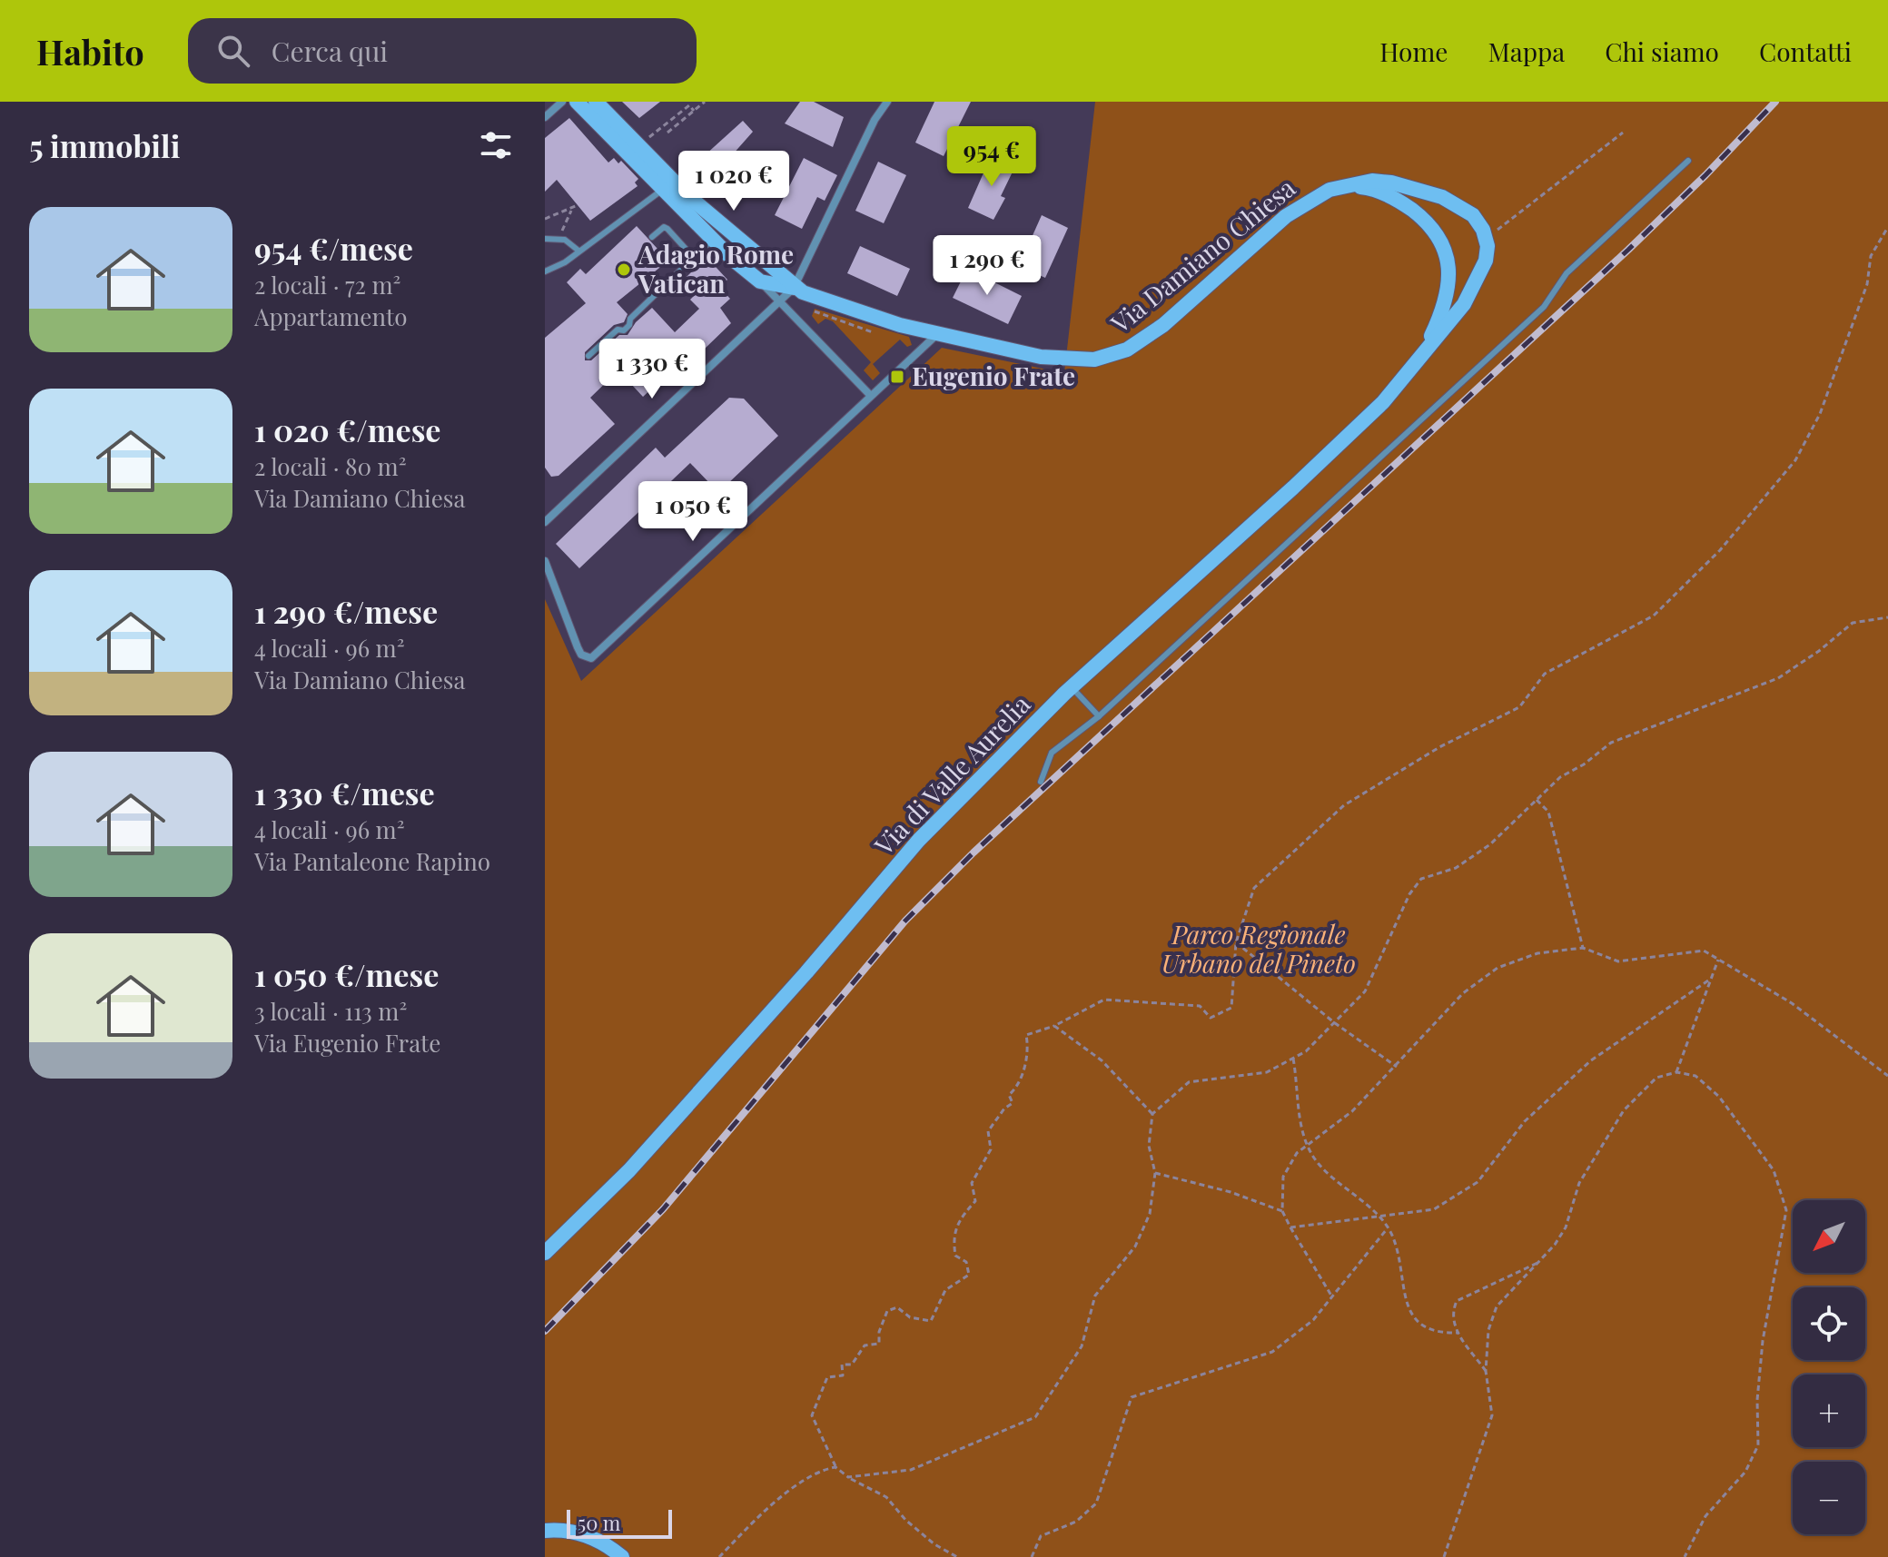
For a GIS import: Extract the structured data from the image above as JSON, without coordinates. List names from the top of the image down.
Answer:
{
  "streets": {
    "street": ["Via Damiano Chiesa", "Via di Valle Aurelia"]
  },
  "crossings": [
    ["Via Damiano Chiesa", "Via di Valle Aurelia"]
  ],
  "parks": ["Parco Regionale Urbano del Pineto"],
  "places": {
    "other": ["Adagio Rome Vatican"],
    "transit": ["Eugenio Frate"]
  },
  "scale_bar": "50 m",
  "north": "bottom left",
  "page": {
    "header": "Habito",
    "search": "Cerca qui",
    "nav": [
      "Home",
      "Mappa",
      "Chi siamo",
      "Contatti"
    ],
    "heading": "5 immobili",
    "price": [
      "954 €",
      "1 020 €",
      "1 290 €",
      "1 330 €",
      "1 050 €"
    ],
    "list": [
      {
        "name": "954 €/mese",
        "note": "2 locali · 72 m² · Appartamento"
      },
      {
        "name": "1 020 €/mese",
        "note": "2 locali · 80 m² · Via Damiano Chiesa"
      },
      {
        "name": "1 290 €/mese",
        "note": "4 locali · 96 m² · Via Damiano Chiesa"
      },
      {
        "name": "1 330 €/mese",
        "note": "4 locali · 96 m² · Via Pantaleone Rapino"
      },
      {
        "name": "1 050 €/mese",
        "note": "3 locali · 113 m² · Via Eugenio Frate"
      }
    ],
    "map_buttons": ["+", "−"],
    "scale": "50 m"
  }
}
